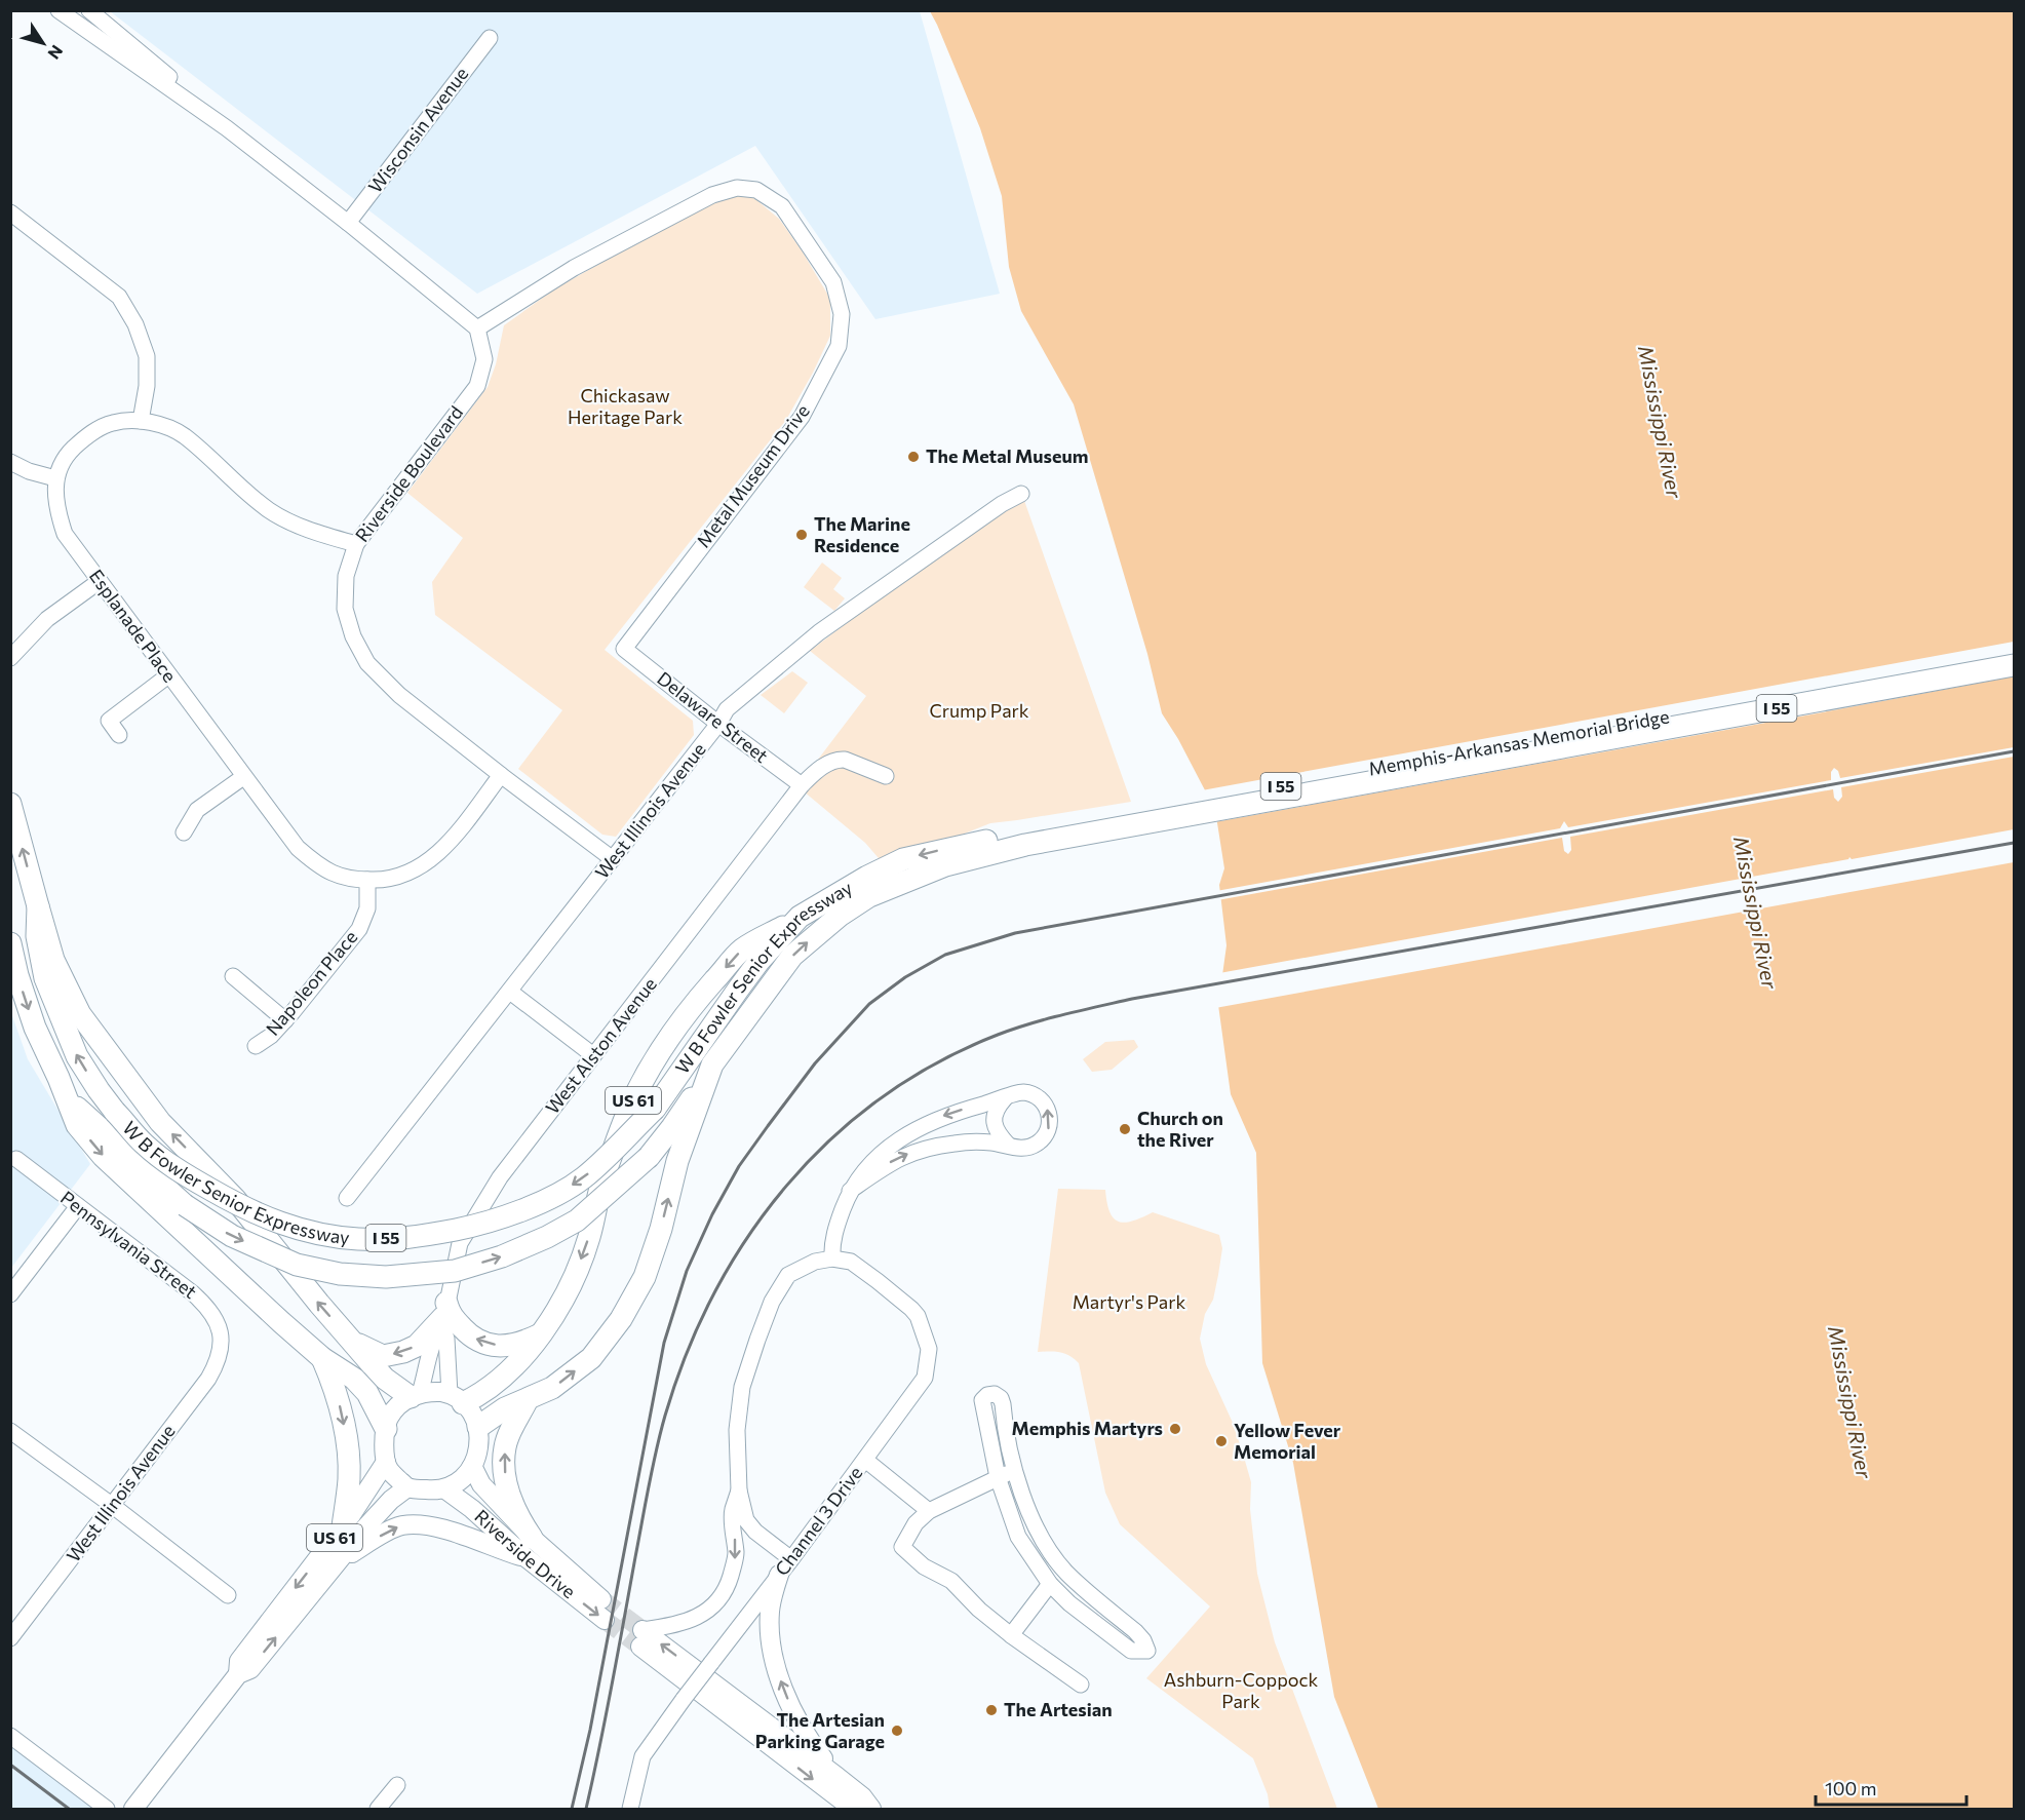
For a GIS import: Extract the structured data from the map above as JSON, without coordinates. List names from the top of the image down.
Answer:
{
  "streets": {
    "highway": [
      "I 55",
      "Memphis-Arkansas Memorial Bridge",
      "W B Fowler Senior Expressway",
      "US 61"
    ],
    "main road": ["Riverside Drive"],
    "street": [
      "Wisconsin Avenue",
      "Riverside Boulevard",
      "Metal Museum Drive",
      "Esplanade Place",
      "Delaware Street",
      "West Illinois Avenue",
      "Napoleon Place",
      "West Alston Avenue",
      "Pennsylvania Street",
      "Channel 3 Drive"
    ]
  },
  "crossings": [
    ["Riverside Boulevard", "Metal Museum Drive"],
    ["Riverside Boulevard", "Esplanade Place"],
    ["Riverside Boulevard", "West Illinois Avenue"],
    ["Metal Museum Drive", "Delaware Street"],
    ["Esplanade Place", "Napoleon Place"],
    ["I 55", "W B Fowler Senior Expressway"],
    ["Delaware Street", "West Illinois Avenue"],
    ["Delaware Street", "West Alston Avenue"],
    ["Memphis-Arkansas Memorial Bridge", "W B Fowler Senior Expressway"],
    ["West Illinois Avenue", "Pennsylvania Street"],
    ["W B Fowler Senior Expressway", "US 61"],
    ["West Alston Avenue", "US 61"],
    ["West Alston Avenue", "Riverside Drive"],
    ["US 61", "Riverside Drive"]
  ],
  "water": ["Mississippi River"],
  "parks": [
    "Chickasaw Heritage Park",
    "Crump Park",
    "Martyr's Park",
    "Ashburn-Coppock Park"
  ],
  "places": [
    "The Metal Museum",
    "The Marine Residence",
    "Church on the River",
    "Memphis Martyrs",
    "Yellow Fever Memorial",
    "The Artesian",
    "The Artesian Parking Garage"
  ],
  "scale_bar": "100 m",
  "north": "bottom right"
}
